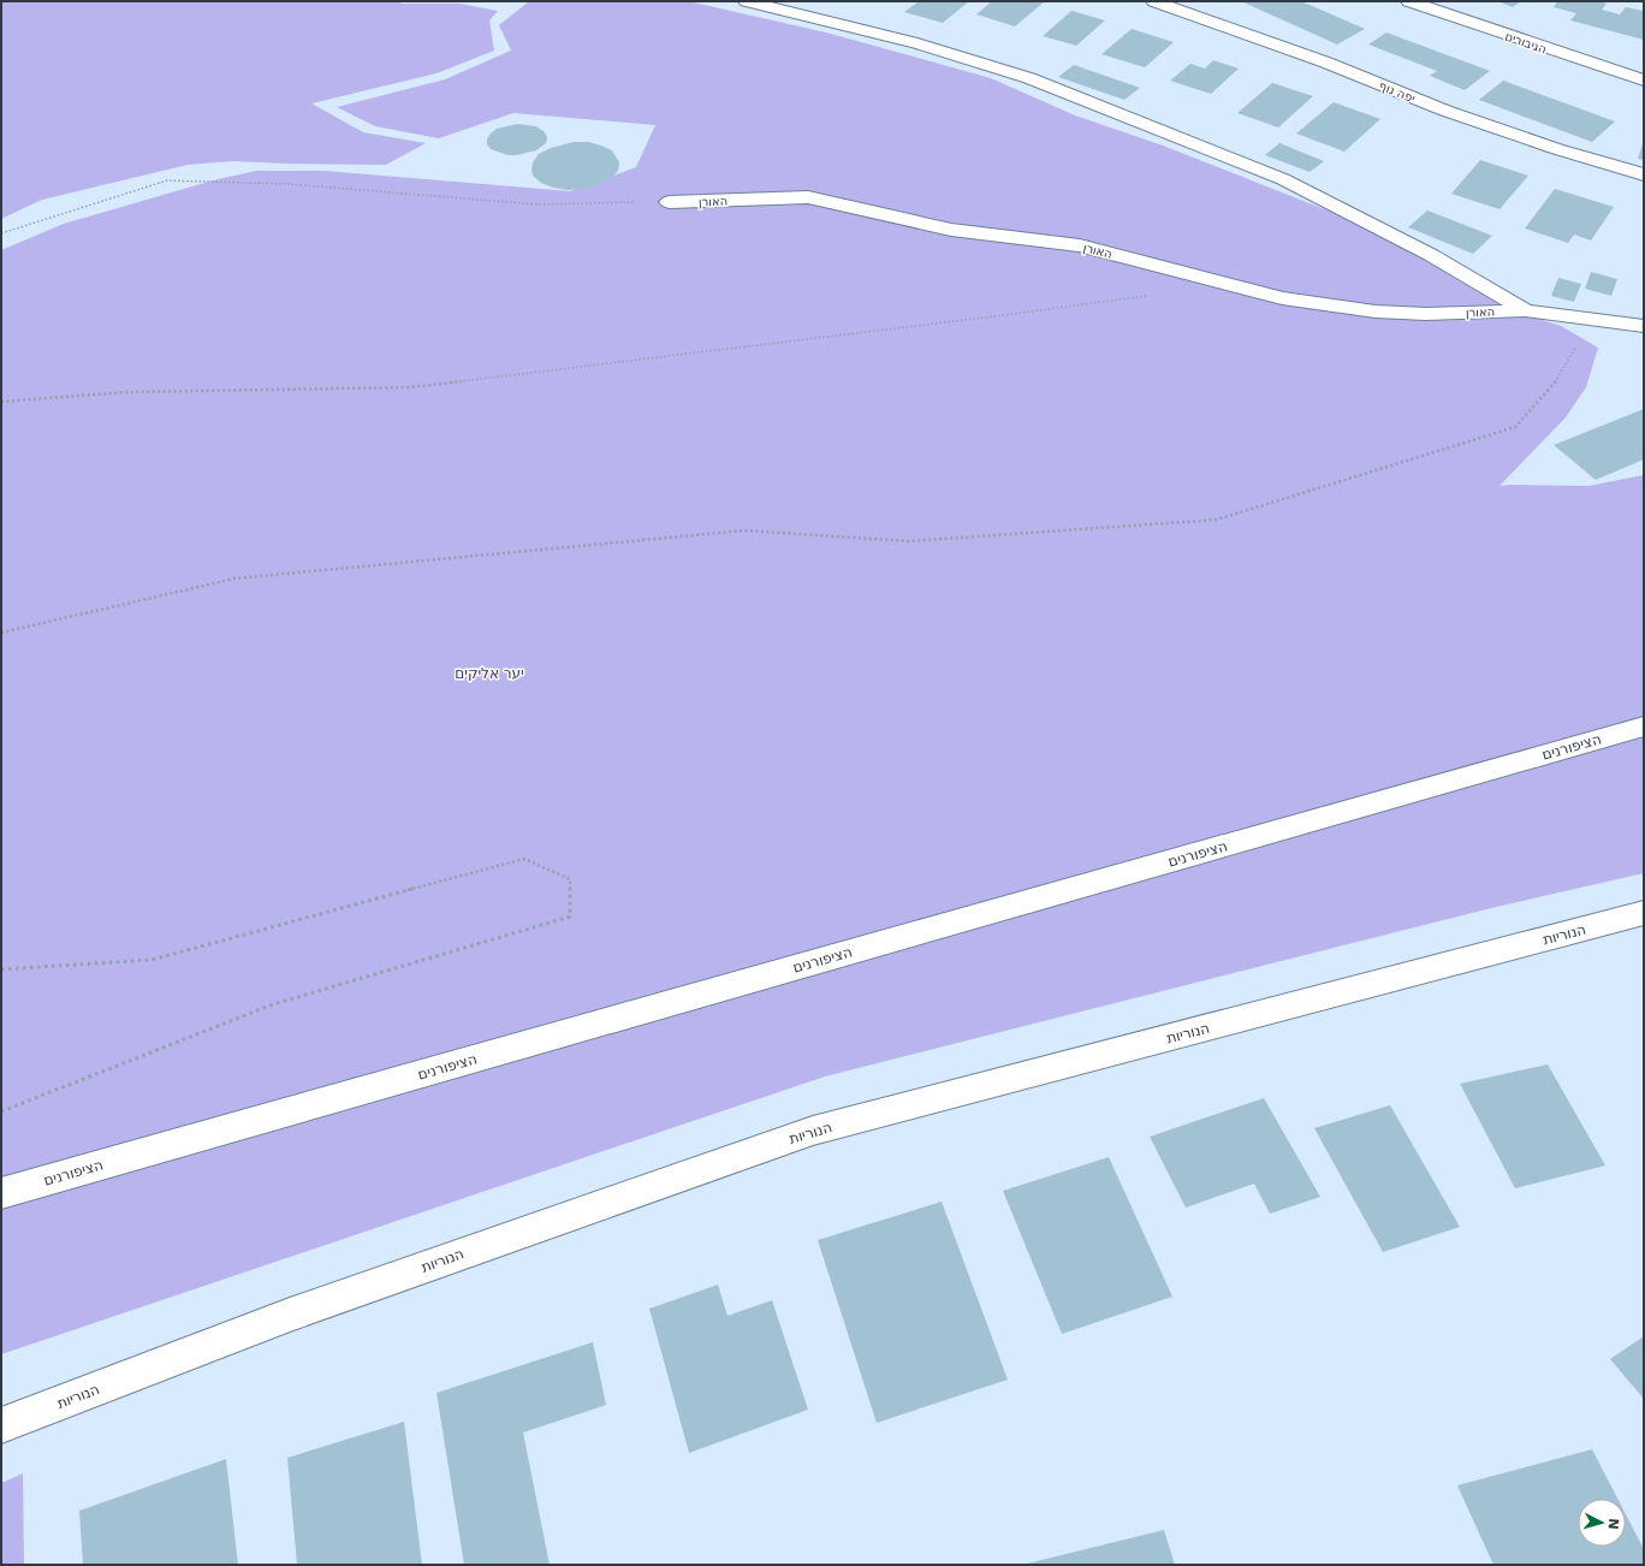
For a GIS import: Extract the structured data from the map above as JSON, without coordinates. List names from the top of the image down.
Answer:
{
  "streets": {
    "street": [
      "הגיבורים",
      "יפה נוף",
      "האורן",
      "הציפורנים",
      "הנוריות"
    ]
  },
  "parks": ["יער אליקים"],
  "north": "right"
}
